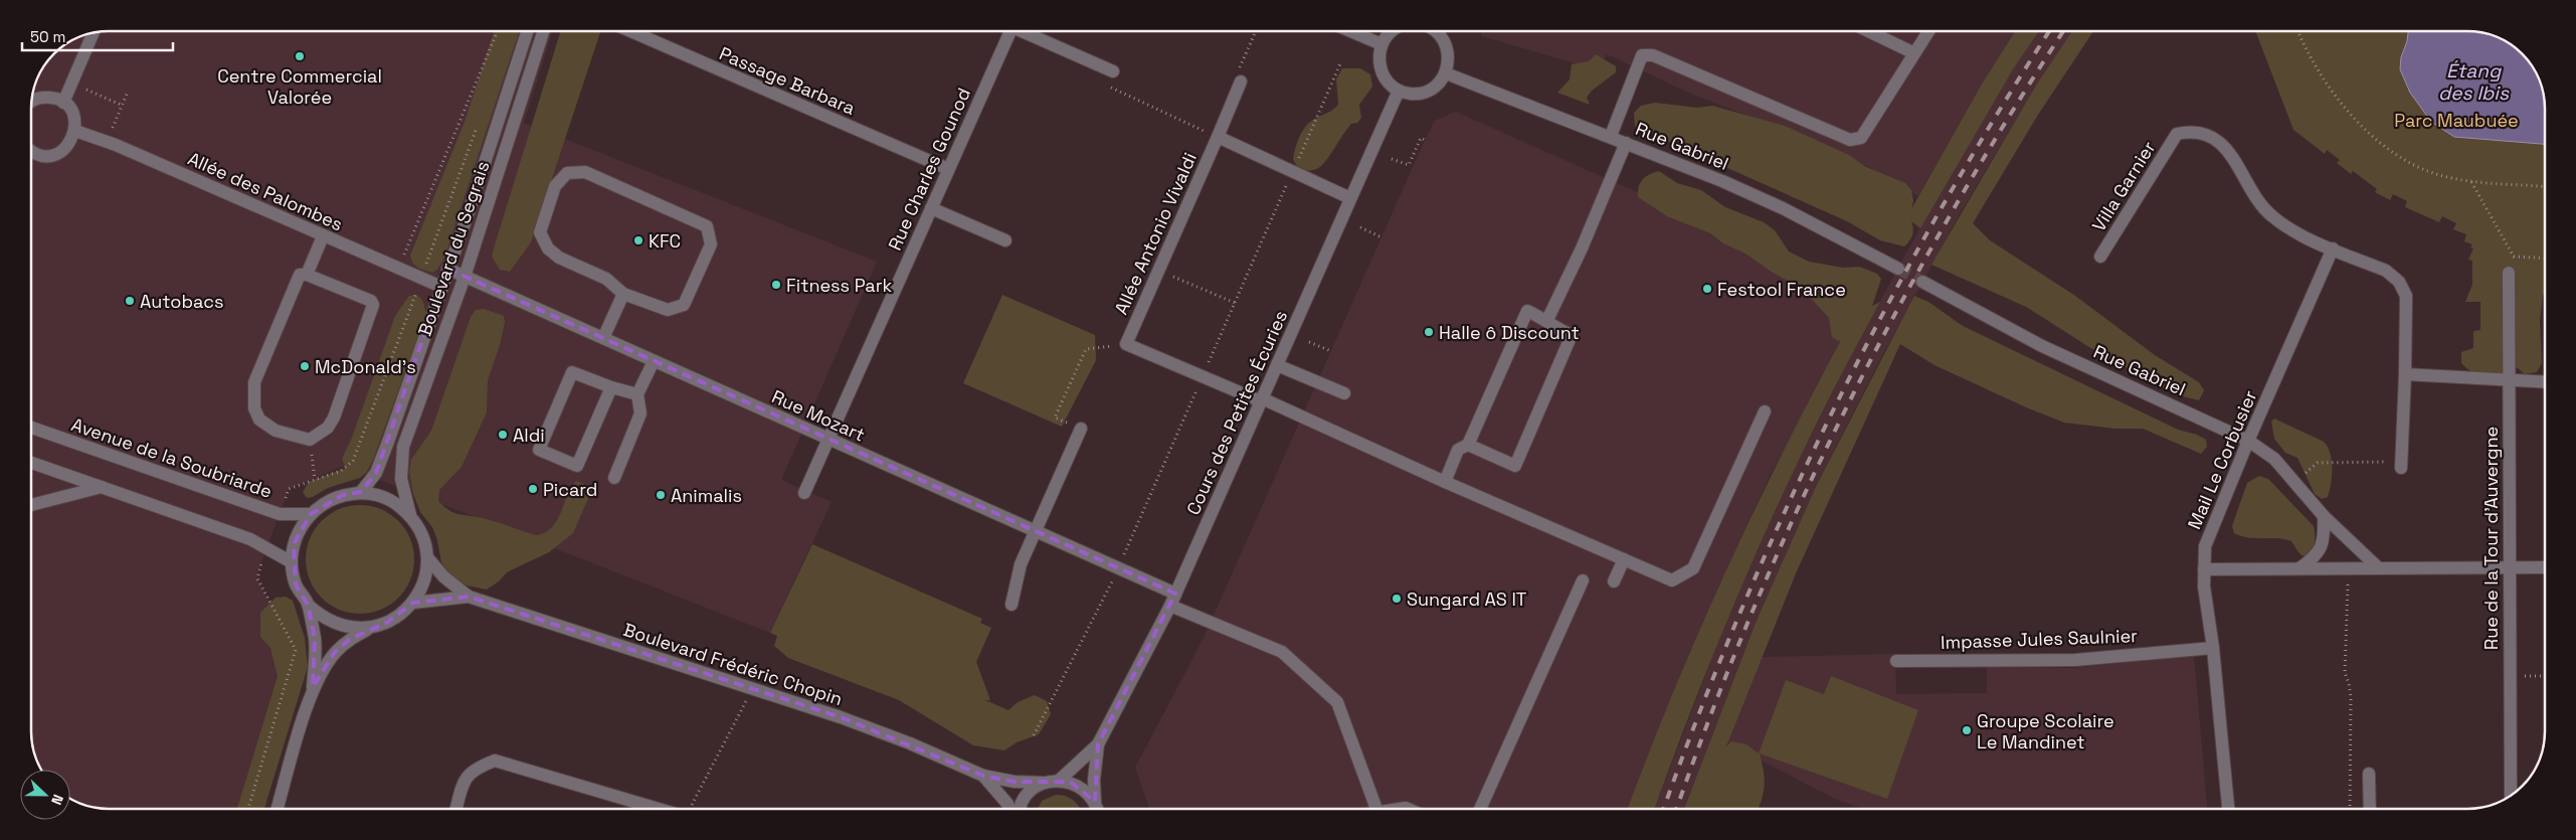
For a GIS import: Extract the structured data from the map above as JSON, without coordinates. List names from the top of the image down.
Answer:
{
  "streets": {
    "street": [
      "Passage Barbara",
      "Rue Gabriel",
      "Rue Charles Gounod",
      "Villa Garnier",
      "Allée des Palombes",
      "Allée Antonio Vivaldi",
      "Boulevard du Segrais",
      "Cours des Petites Écuries",
      "Rue Mozart",
      "Avenue de la Soubriarde",
      "Mail Le Corbusier",
      "Rue de la Tour d'Auvergne",
      "Impasse Jules Saulnier",
      "Boulevard Frédéric Chopin"
    ]
  },
  "crossings": [
    ["Passage Barbara", "Rue Charles Gounod"],
    ["Rue Gabriel", "Mail Le Corbusier"],
    ["Rue Charles Gounod", "Rue Mozart"],
    ["Villa Garnier", "Mail Le Corbusier"],
    ["Allée des Palombes", "Boulevard du Segrais"],
    ["Allée Antonio Vivaldi", "Cours des Petites Écuries"],
    ["Boulevard du Segrais", "Rue Mozart"],
    ["Boulevard du Segrais", "Avenue de la Soubriarde"],
    ["Boulevard du Segrais", "Boulevard Frédéric Chopin"],
    ["Cours des Petites Écuries", "Rue Mozart"],
    ["Cours des Petites Écuries", "Boulevard Frédéric Chopin"],
    ["Avenue de la Soubriarde", "Boulevard Frédéric Chopin"],
    ["Mail Le Corbusier", "Impasse Jules Saulnier"]
  ],
  "water": ["Étang des Ibis"],
  "parks": ["Parc Maubuée"],
  "places": [
    "Centre Commercial Valorée",
    "KFC",
    "Fitness Park",
    "Festool France",
    "Autobacs",
    "Halle ô Discount",
    "McDonald's",
    "Aldi",
    "Picard",
    "Animalis",
    "Sungard AS IT",
    "Groupe Scolaire Le Mandinet"
  ],
  "scale_bar": "50 m",
  "north": "right"
}
